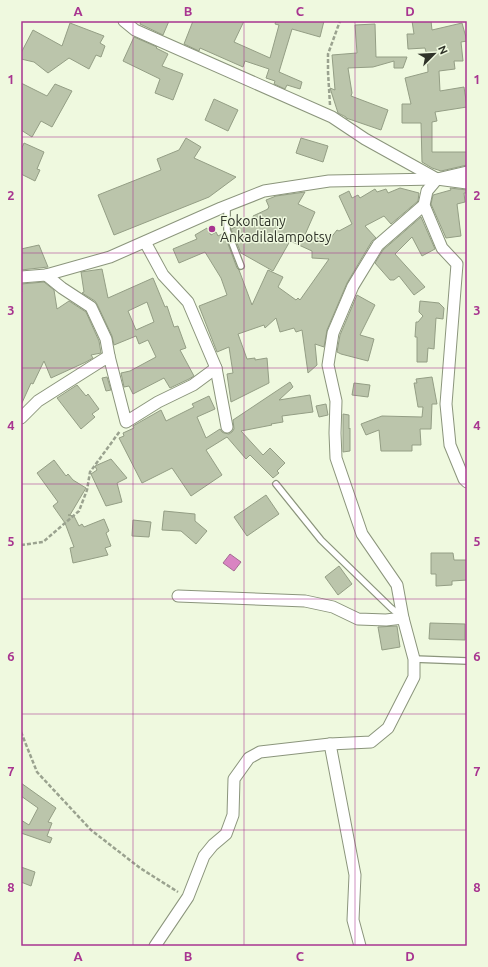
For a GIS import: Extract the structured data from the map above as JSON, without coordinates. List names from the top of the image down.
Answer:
{
  "places": ["Fokontany Ankadilalampotsy"],
  "north": "top right",
  "grid": {
    "columns": [
      "A",
      "B",
      "C",
      "D"
    ],
    "rows": [
      "1",
      "2",
      "3",
      "4",
      "5",
      "6",
      "7",
      "8"
    ]
  }
}
